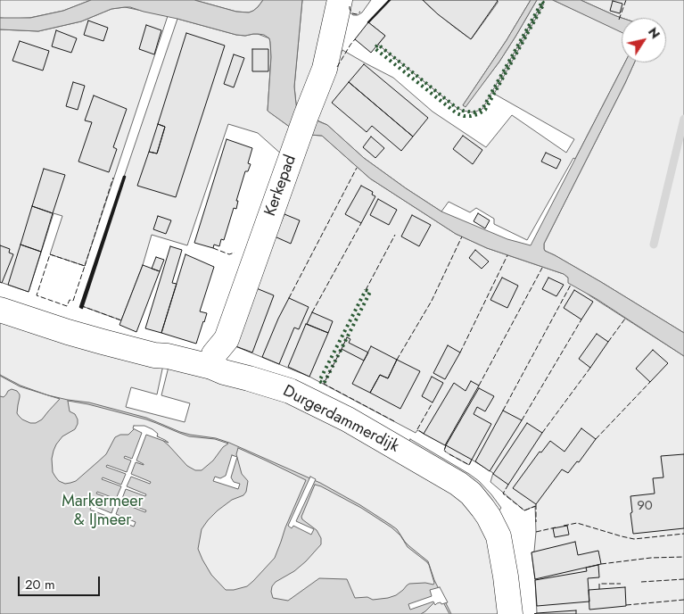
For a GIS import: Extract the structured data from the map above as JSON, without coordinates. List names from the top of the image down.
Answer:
{
  "streets": {
    "street": ["Kerkepad", "Durgerdammerdijk"]
  },
  "crossings": [
    ["Kerkepad", "Durgerdammerdijk"]
  ],
  "parks": ["Markermeer & IJmeer"],
  "house_numbers": ["90"],
  "scale_bar": "20 m",
  "north": "top right"
}
